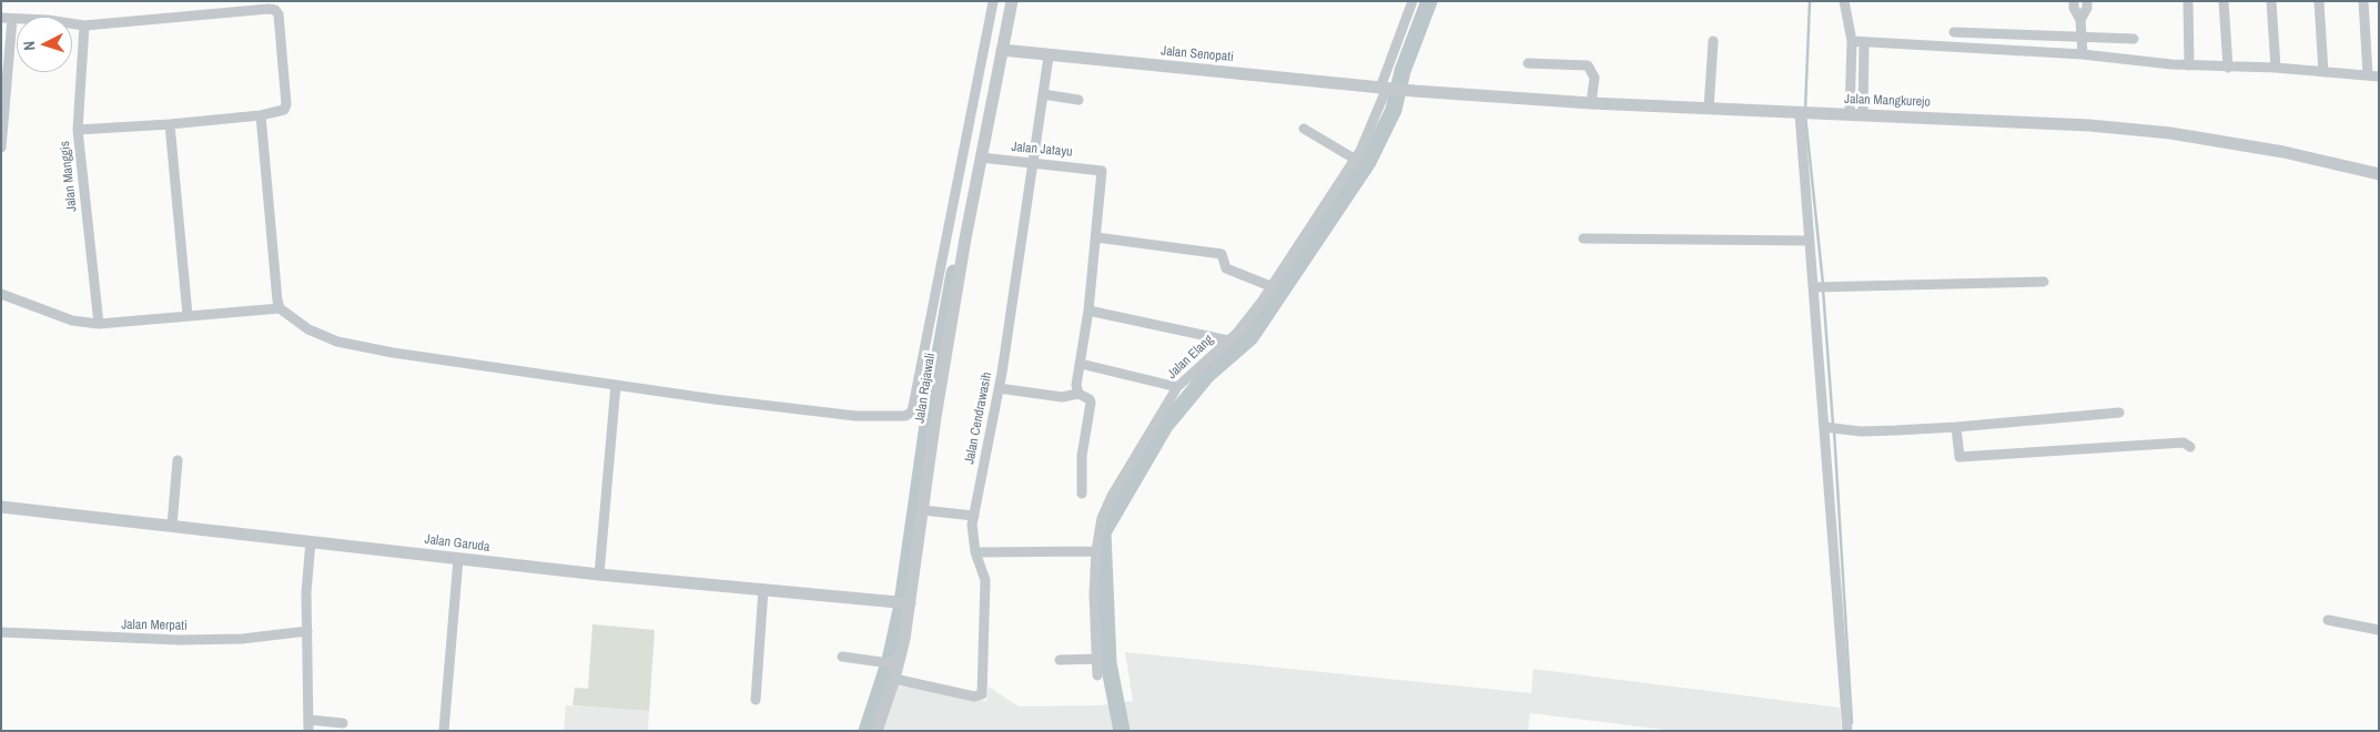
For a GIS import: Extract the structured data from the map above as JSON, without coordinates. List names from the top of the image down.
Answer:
{
  "streets": {
    "street": [
      "Jalan Senopati",
      "Jalan Mangkurejo",
      "Jalan Jatayu",
      "Jalan Manggis",
      "Jalan Elang",
      "Jalan Rajawali",
      "Jalan Cendrawasih",
      "Jalan Garuda",
      "Jalan Merpati"
    ]
  },
  "crossings": [
    ["Jalan Senopati", "Jalan Mangkurejo"],
    ["Jalan Senopati", "Jalan Elang"],
    ["Jalan Senopati", "Jalan Rajawali"],
    ["Jalan Senopati", "Jalan Cendrawasih"],
    ["Jalan Mangkurejo", "Jalan Elang"],
    ["Jalan Jatayu", "Jalan Rajawali"],
    ["Jalan Jatayu", "Jalan Cendrawasih"],
    ["Jalan Rajawali", "Jalan Cendrawasih"],
    ["Jalan Rajawali", "Jalan Garuda"]
  ],
  "north": "left"
}
